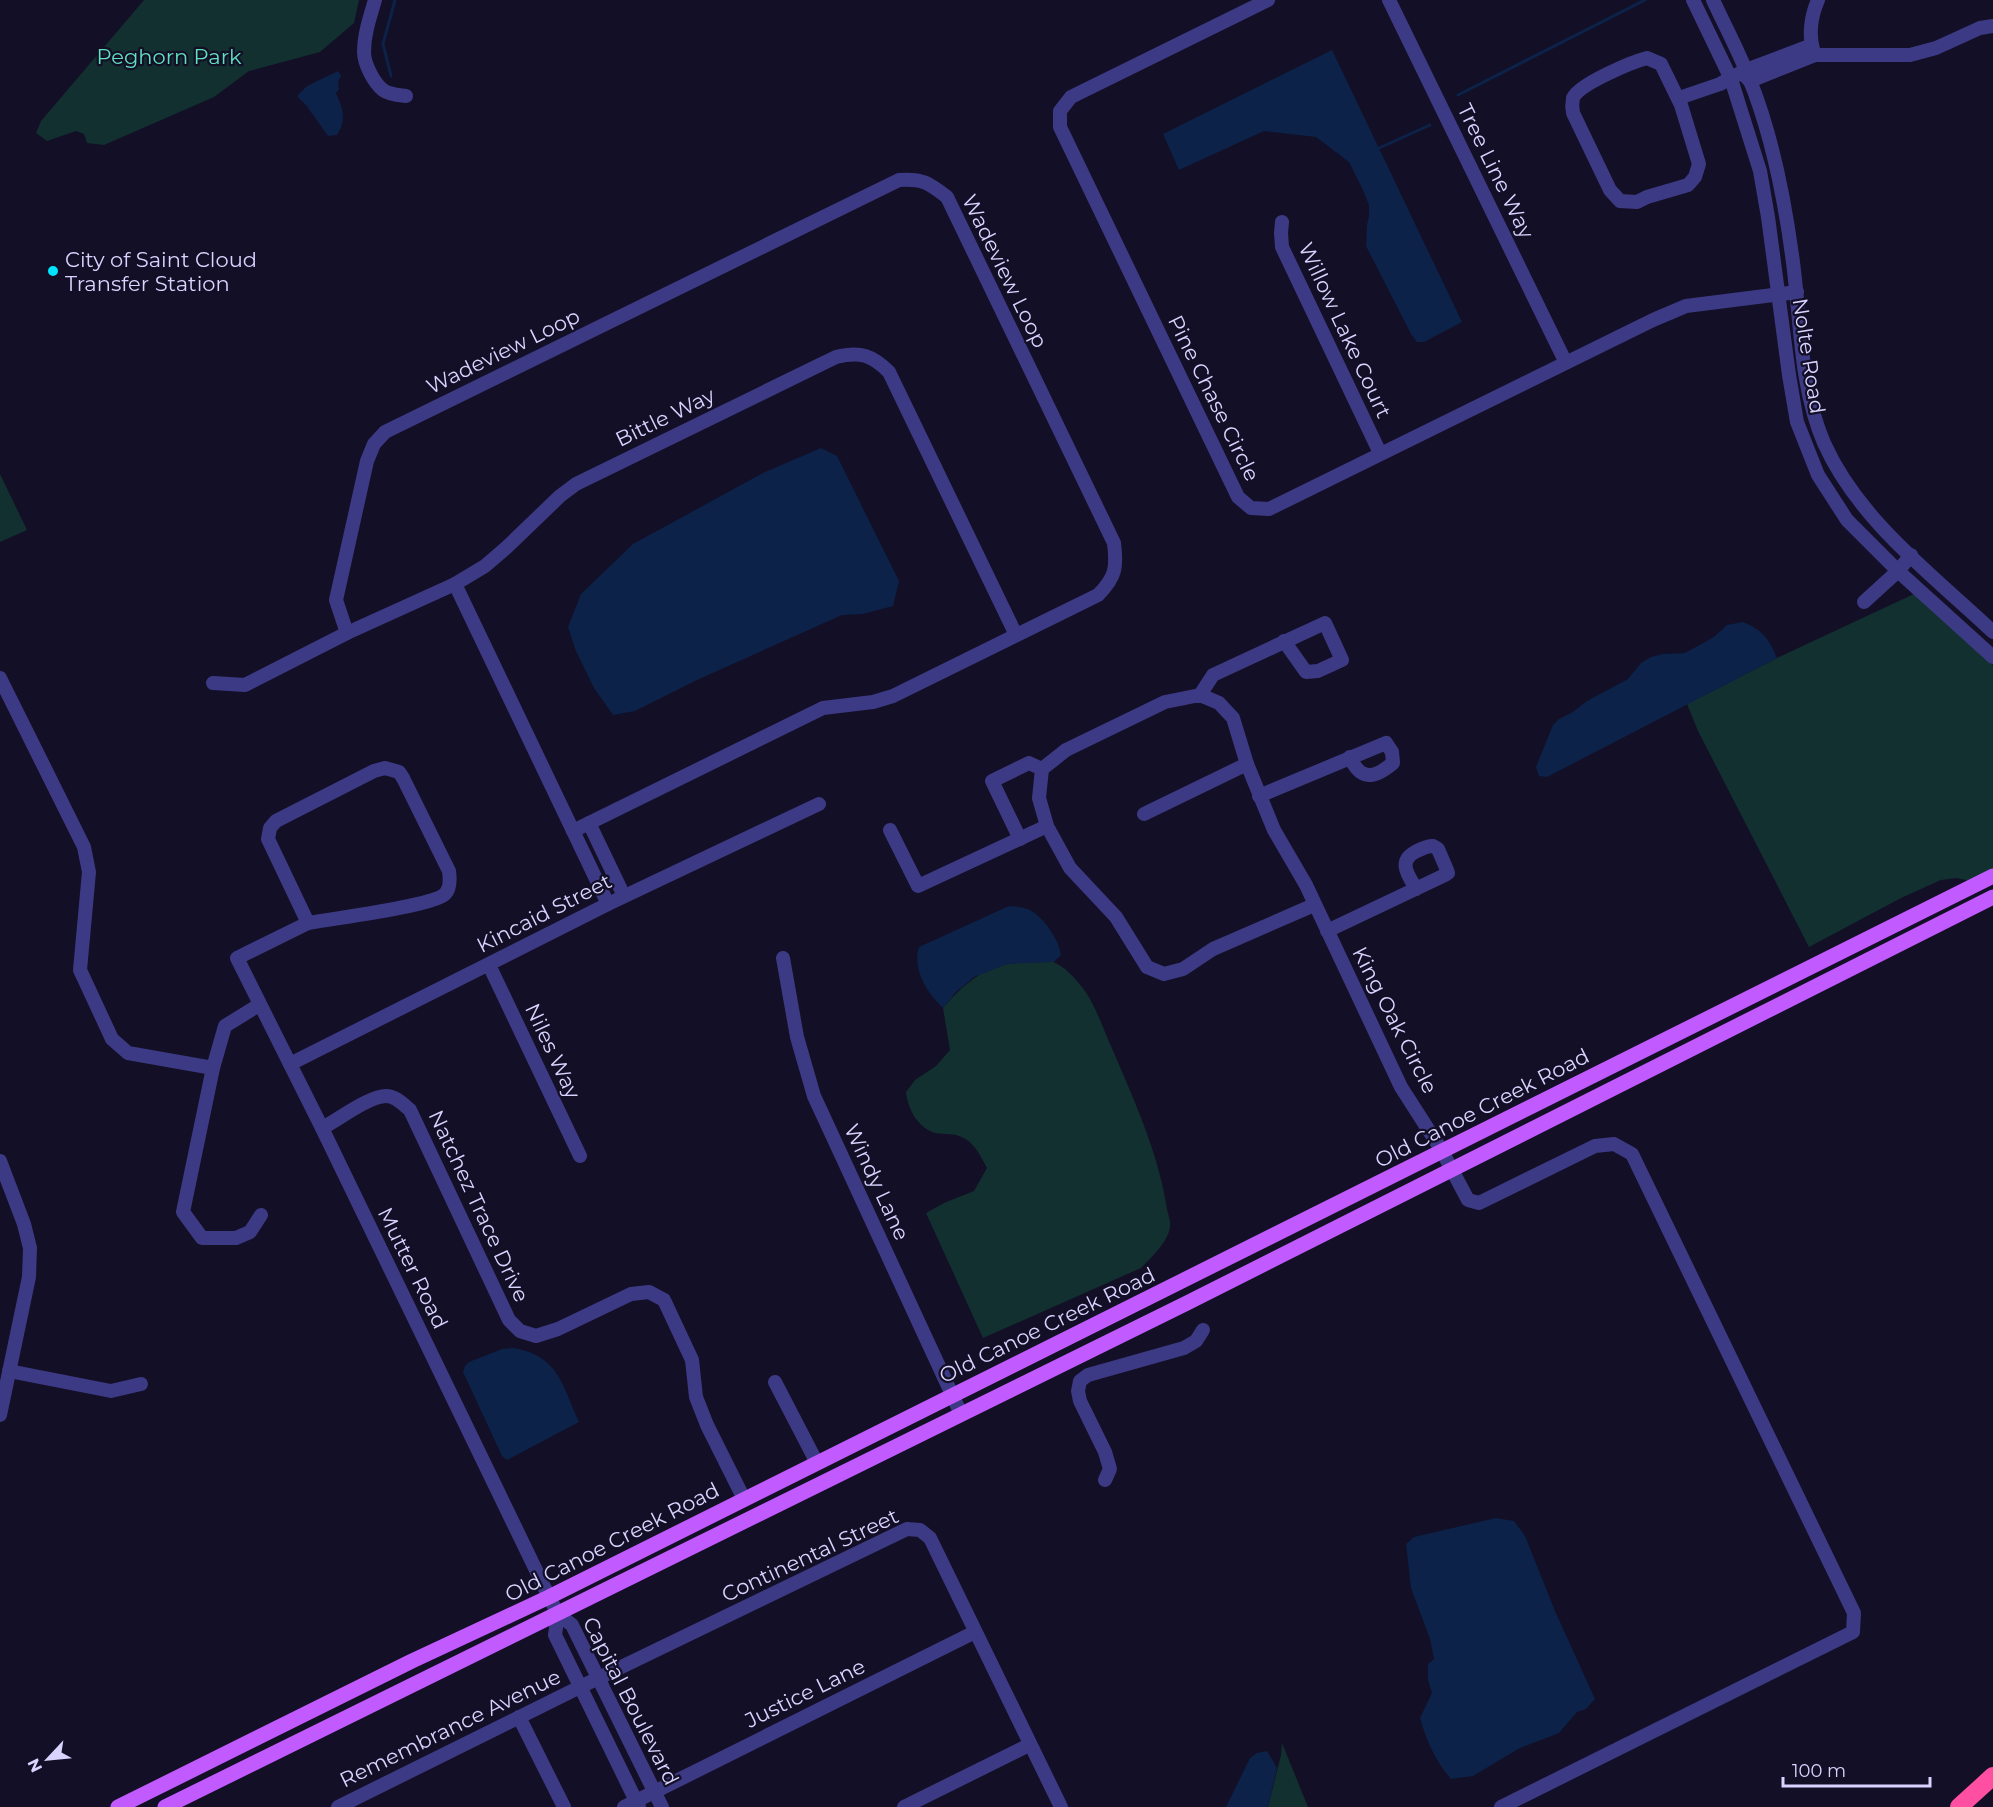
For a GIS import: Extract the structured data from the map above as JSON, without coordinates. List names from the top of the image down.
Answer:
{
  "streets": {
    "main road": ["Old Canoe Creek Road"],
    "street": [
      "Tree Line Way",
      "Wadeview Loop",
      "Willow Lake Court",
      "Nolte Road",
      "Pine Chase Circle",
      "Bittle Way",
      "Kincaid Street",
      "King Oak Circle",
      "Niles Way",
      "Windy Lane",
      "Natchez Trace Drive",
      "Mutter Road",
      "Continental Street",
      "Justice Lane",
      "Capital Boulevard",
      "Remembrance Avenue"
    ]
  },
  "crossings": [
    ["Tree Line Way", "Pine Chase Circle"],
    ["Wadeview Loop", "Bittle Way"],
    ["Willow Lake Court", "Pine Chase Circle"],
    ["Nolte Road", "Pine Chase Circle"],
    ["Kincaid Street", "Niles Way"],
    ["Kincaid Street", "Mutter Road"],
    ["King Oak Circle", "Old Canoe Creek Road"],
    ["Old Canoe Creek Road", "Windy Lane"],
    ["Old Canoe Creek Road", "Natchez Trace Drive"],
    ["Old Canoe Creek Road", "Mutter Road"],
    ["Old Canoe Creek Road", "Capital Boulevard"],
    ["Natchez Trace Drive", "Mutter Road"],
    ["Mutter Road", "Capital Boulevard"],
    ["Continental Street", "Justice Lane"],
    ["Continental Street", "Capital Boulevard"],
    ["Continental Street", "Remembrance Avenue"],
    ["Justice Lane", "Capital Boulevard"],
    ["Capital Boulevard", "Remembrance Avenue"]
  ],
  "parks": ["Peghorn Park"],
  "places": ["City of Saint Cloud Transfer Station"],
  "scale_bar": "100 m",
  "north": "bottom left"
}
